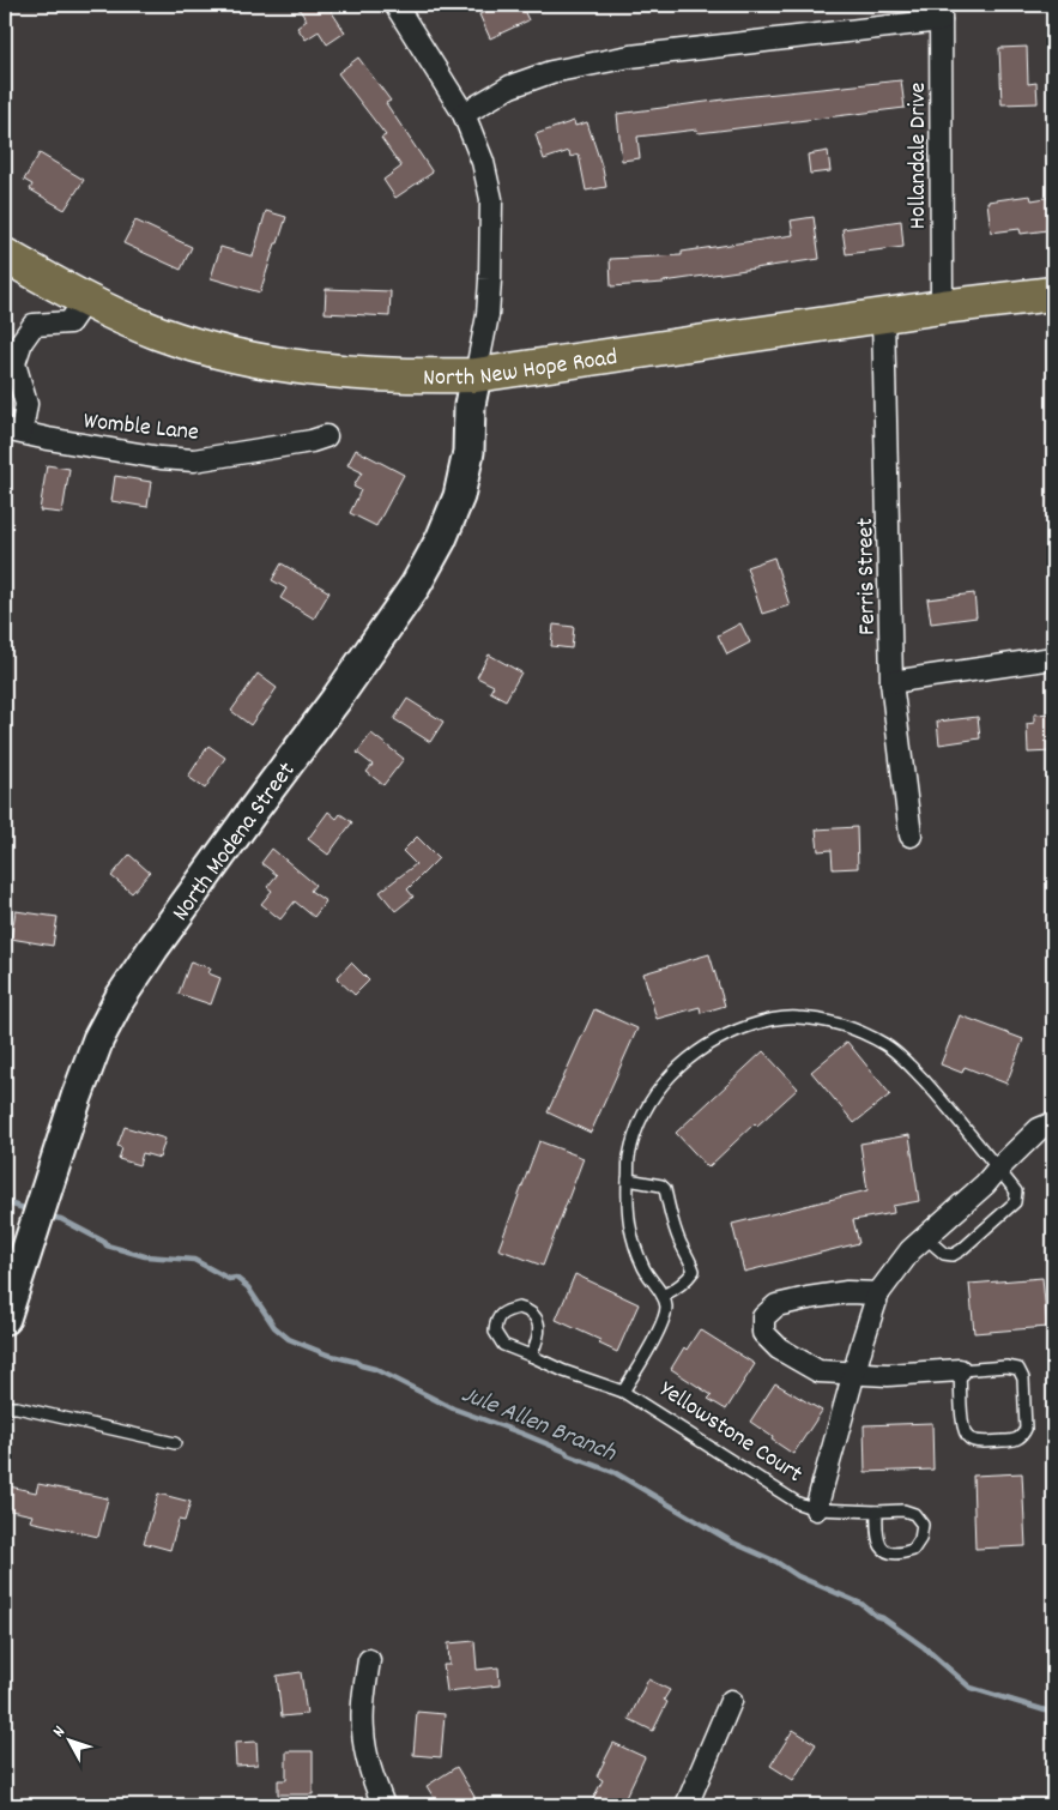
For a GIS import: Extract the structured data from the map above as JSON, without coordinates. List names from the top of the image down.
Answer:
{
  "streets": {
    "main road": ["North New Hope Road"],
    "street": [
      "Hollandale Drive",
      "Womble Lane",
      "Ferris Street",
      "North Modena Street",
      "Yellowstone Court"
    ]
  },
  "crossings": [
    ["Hollandale Drive", "North New Hope Road"],
    ["North New Hope Road", "Womble Lane"],
    ["North New Hope Road", "Ferris Street"],
    ["North New Hope Road", "North Modena Street"]
  ],
  "water": ["Jule Allen Branch"],
  "north": "top left"
}
